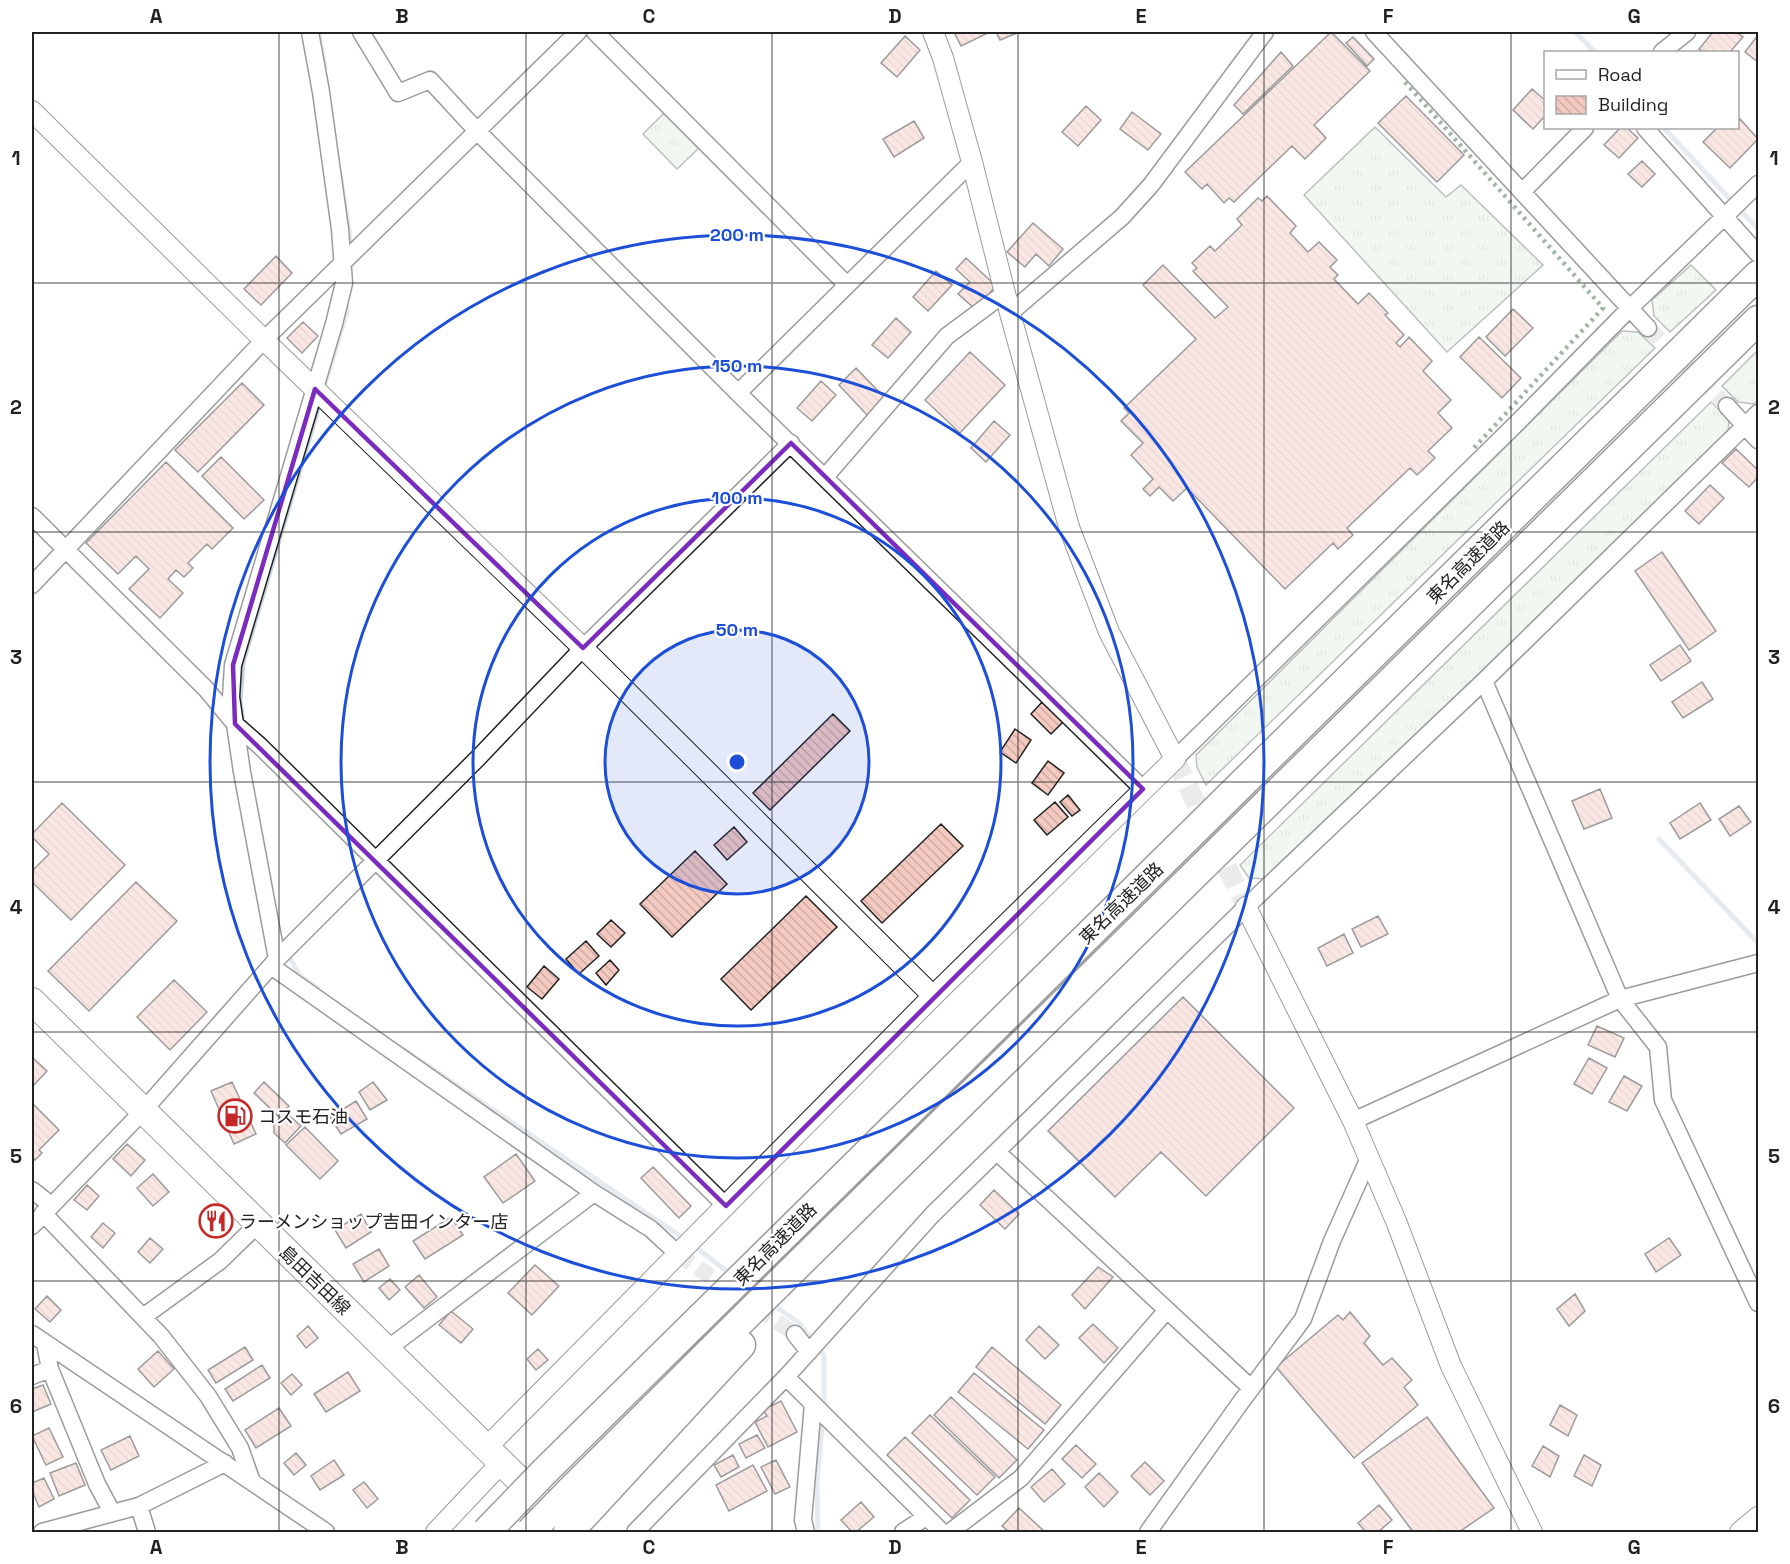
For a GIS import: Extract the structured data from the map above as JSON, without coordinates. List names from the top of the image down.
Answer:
{
  "streets": {
    "highway": ["東名高速道路"],
    "main road": ["島田吉田線"]
  },
  "crossings": [
    ["東名高速道路", "島田吉田線"]
  ],
  "places": {
    "fuel station": ["コスモ石油"],
    "restaurant": ["ラーメンショップ吉田インター店"]
  },
  "legend": ["Road", "Building"],
  "grid": {
    "columns": [
      "A",
      "B",
      "C",
      "D",
      "E",
      "F",
      "G"
    ],
    "rows": [
      "1",
      "2",
      "3",
      "4",
      "5",
      "6"
    ]
  },
  "rings": [
    "200 m",
    "150 m",
    "100 m",
    "50 m"
  ]
}
